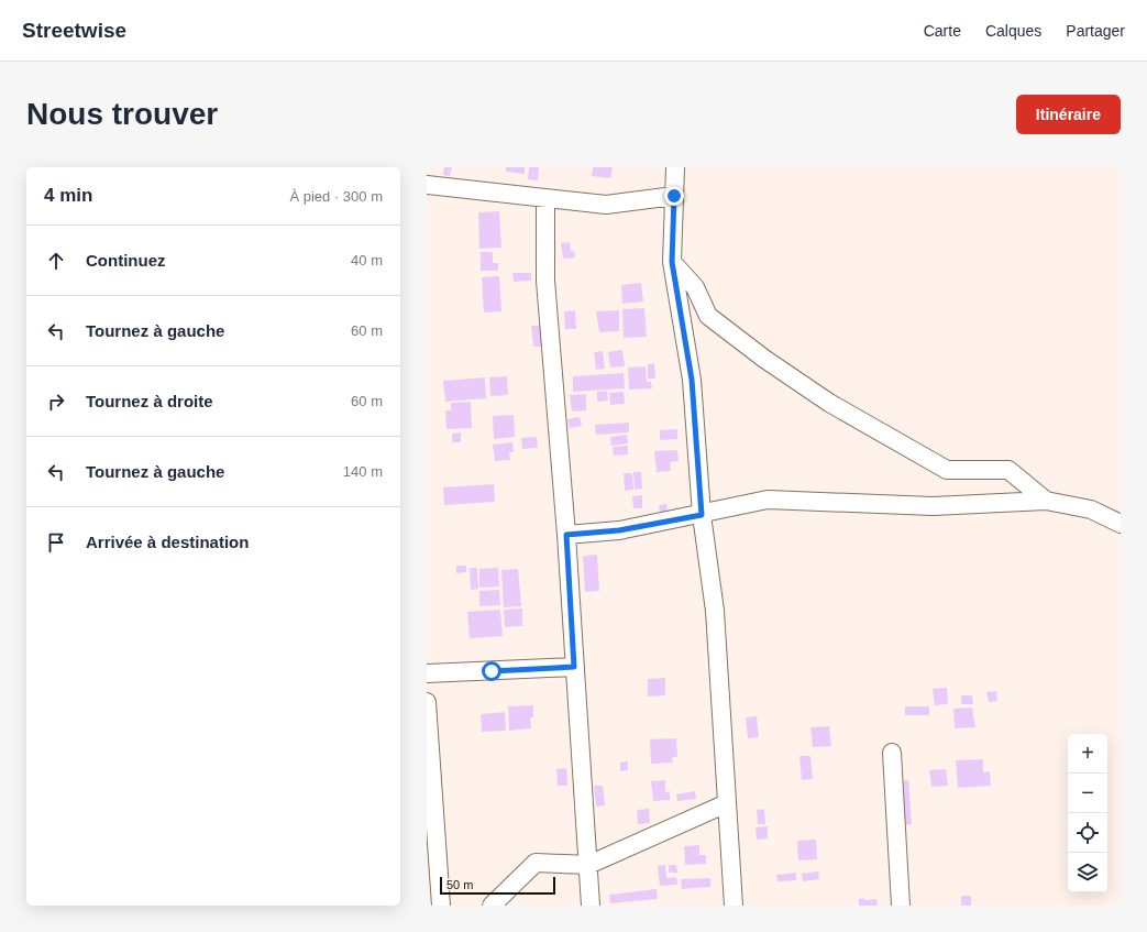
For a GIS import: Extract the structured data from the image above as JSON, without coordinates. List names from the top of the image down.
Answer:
{
  "scale_bar": "50 m",
  "page": {
    "header": "Streetwise",
    "nav": ["Carte", "Calques", "Partager"],
    "buttons": "Itinéraire",
    "title": "Nous trouver",
    "heading": ["4 min", "À pied · 300 m"],
    "list": [
      ["Continuez", "40 m"],
      ["Tournez à gauche", "60 m"],
      ["Tournez à droite", "60 m"],
      ["Tournez à gauche", "140 m"],
      "Arrivée à destination"
    ],
    "map_buttons": ["+", "−"],
    "scale": "50 m"
  }
}
